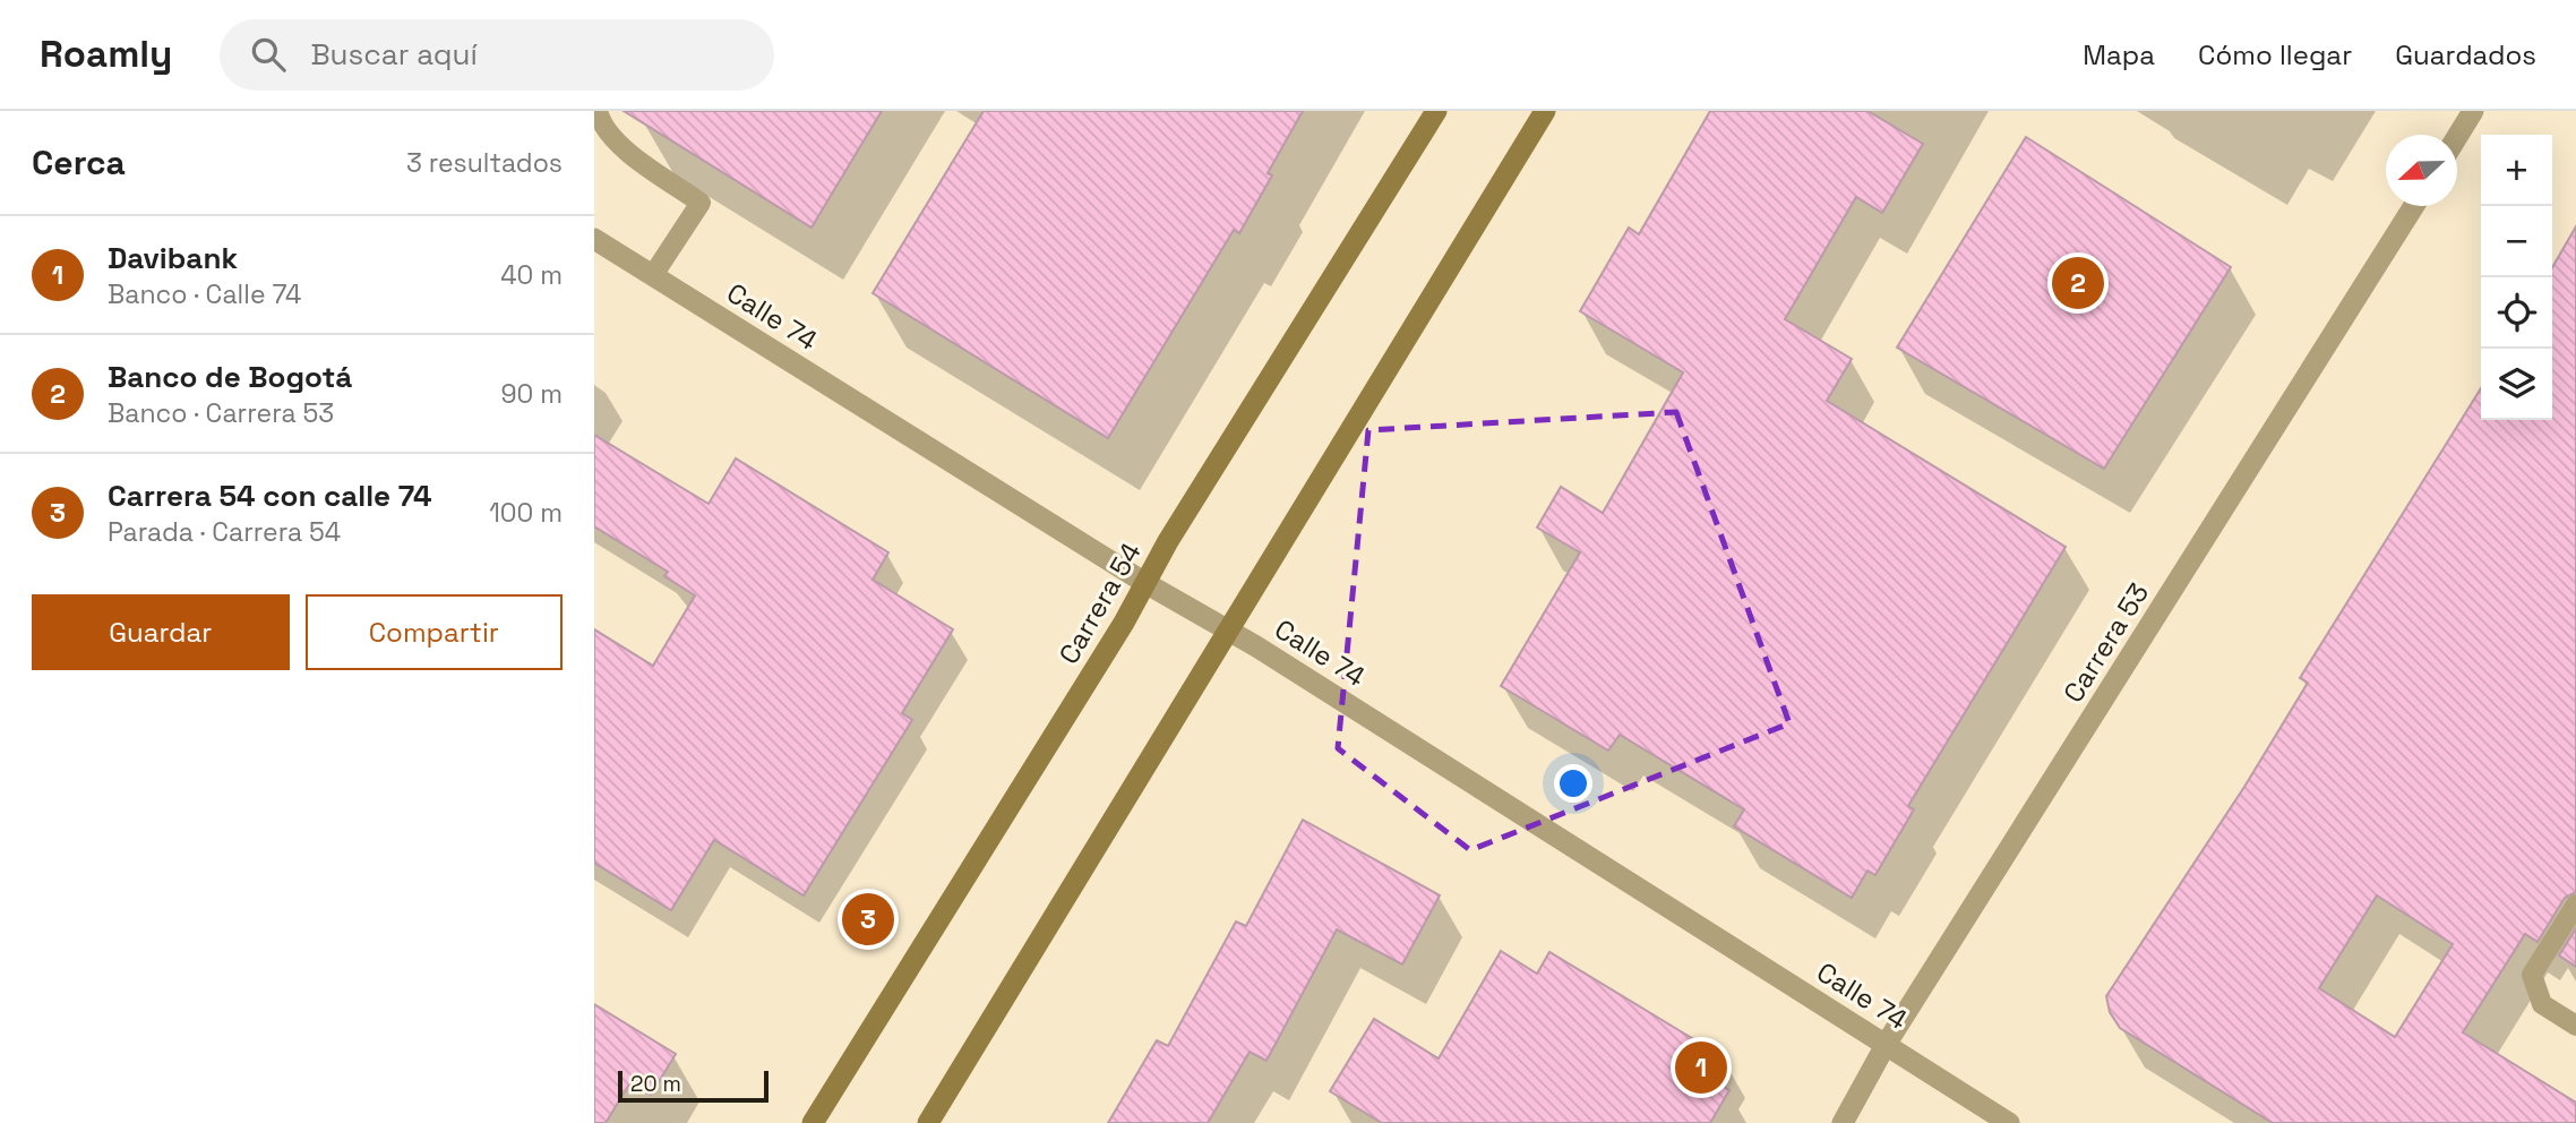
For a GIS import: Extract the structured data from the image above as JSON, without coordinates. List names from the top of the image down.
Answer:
{
  "streets": {
    "main road": ["Carrera 54"],
    "street": ["Calle 74", "Carrera 53"]
  },
  "crossings": [
    ["Calle 74", "Carrera 54"],
    ["Calle 74", "Carrera 53"]
  ],
  "scale_bar": "20 m",
  "north": "left",
  "page": {
    "header": "Roamly",
    "search": "Buscar aquí",
    "nav": ["Mapa", "Cómo llegar", "Guardados"],
    "heading": ["Cerca", "3 resultados"],
    "map_buttons": ["+", "−"],
    "list": [
      {
        "mark": "1",
        "name": "Davibank",
        "note": "Banco · Calle 74",
        "value": "40 m"
      },
      {
        "mark": "2",
        "name": "Banco de Bogotá",
        "note": "Banco · Carrera 53",
        "value": "90 m"
      },
      {
        "mark": "3",
        "name": "Carrera 54 con calle 74",
        "note": "Parada · Carrera 54",
        "value": "100 m"
      }
    ],
    "pins": ["2", "3", "1"],
    "buttons": ["Guardar", "Compartir"],
    "scale": "20 m"
  }
}
